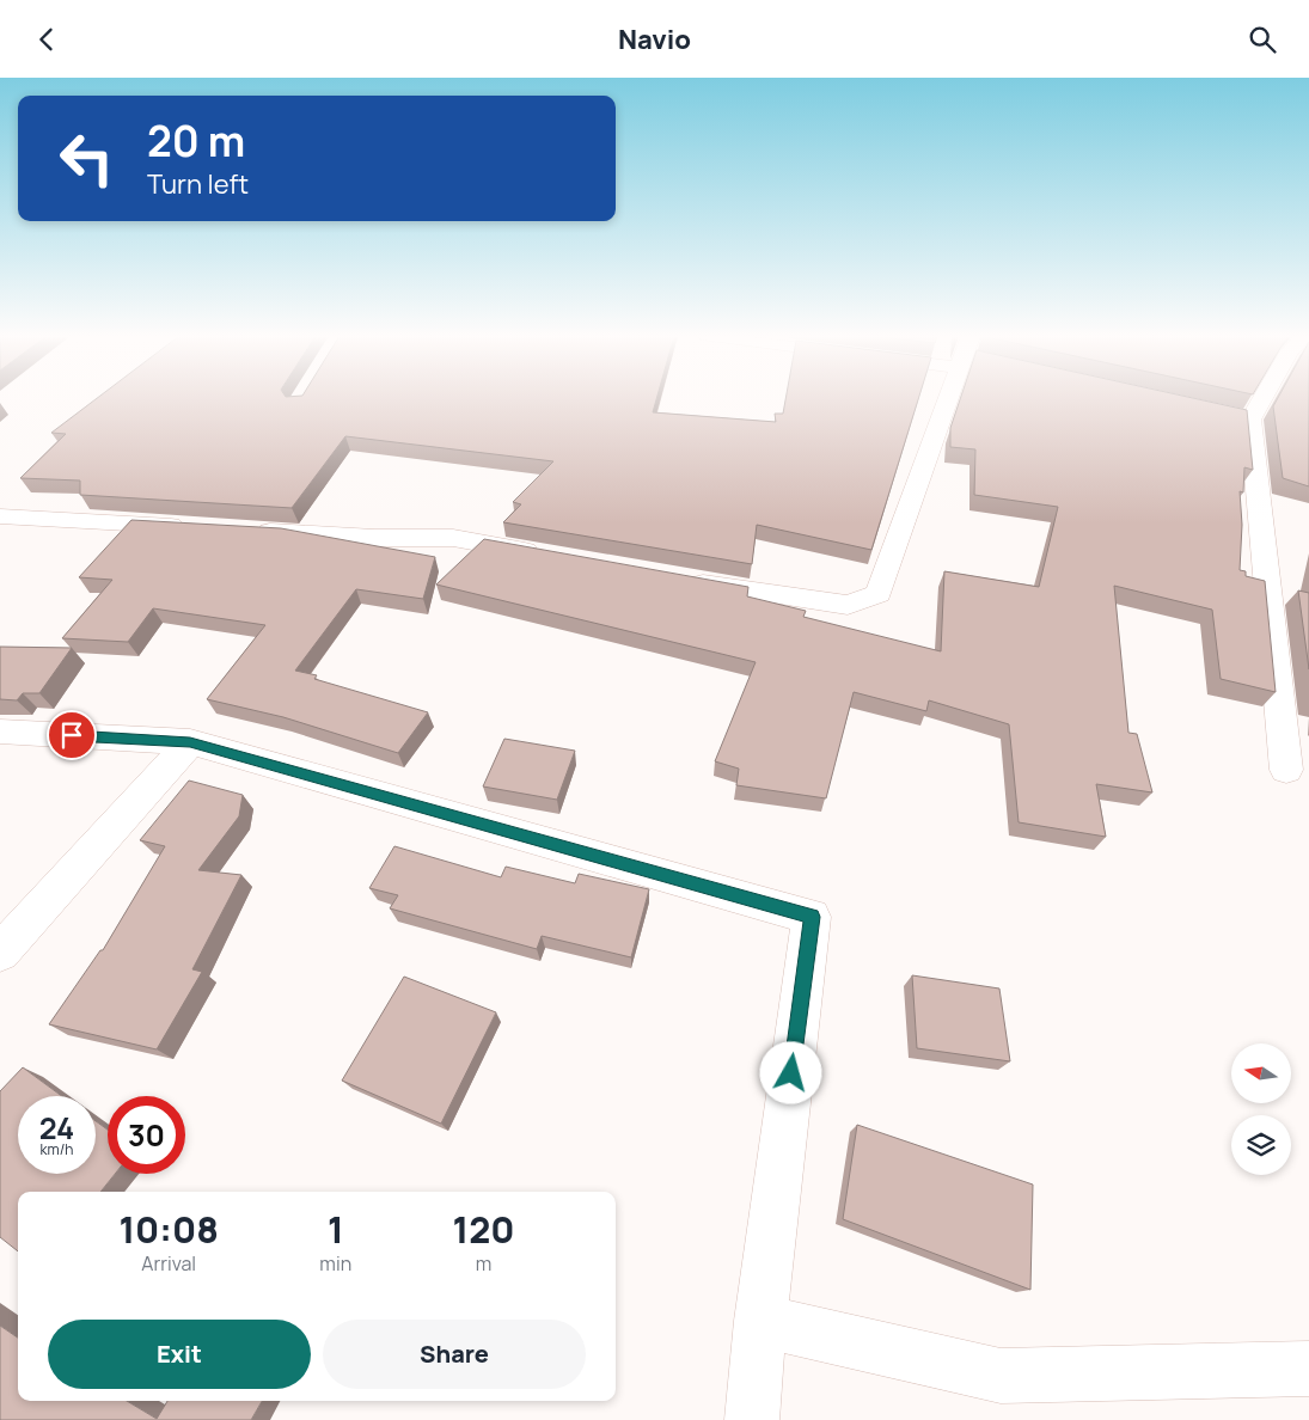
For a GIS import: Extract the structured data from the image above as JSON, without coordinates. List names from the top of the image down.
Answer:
{
  "north": "left",
  "page": {
    "header": "Navio",
    "turn": ["20 m", "Turn left"],
    "speed": "24 km/h",
    "limit": "30",
    "eta": [
      "10:08",
      "Arrival",
      "1",
      "min",
      "120",
      "m"
    ],
    "buttons": ["Exit", "Share"]
  }
}
